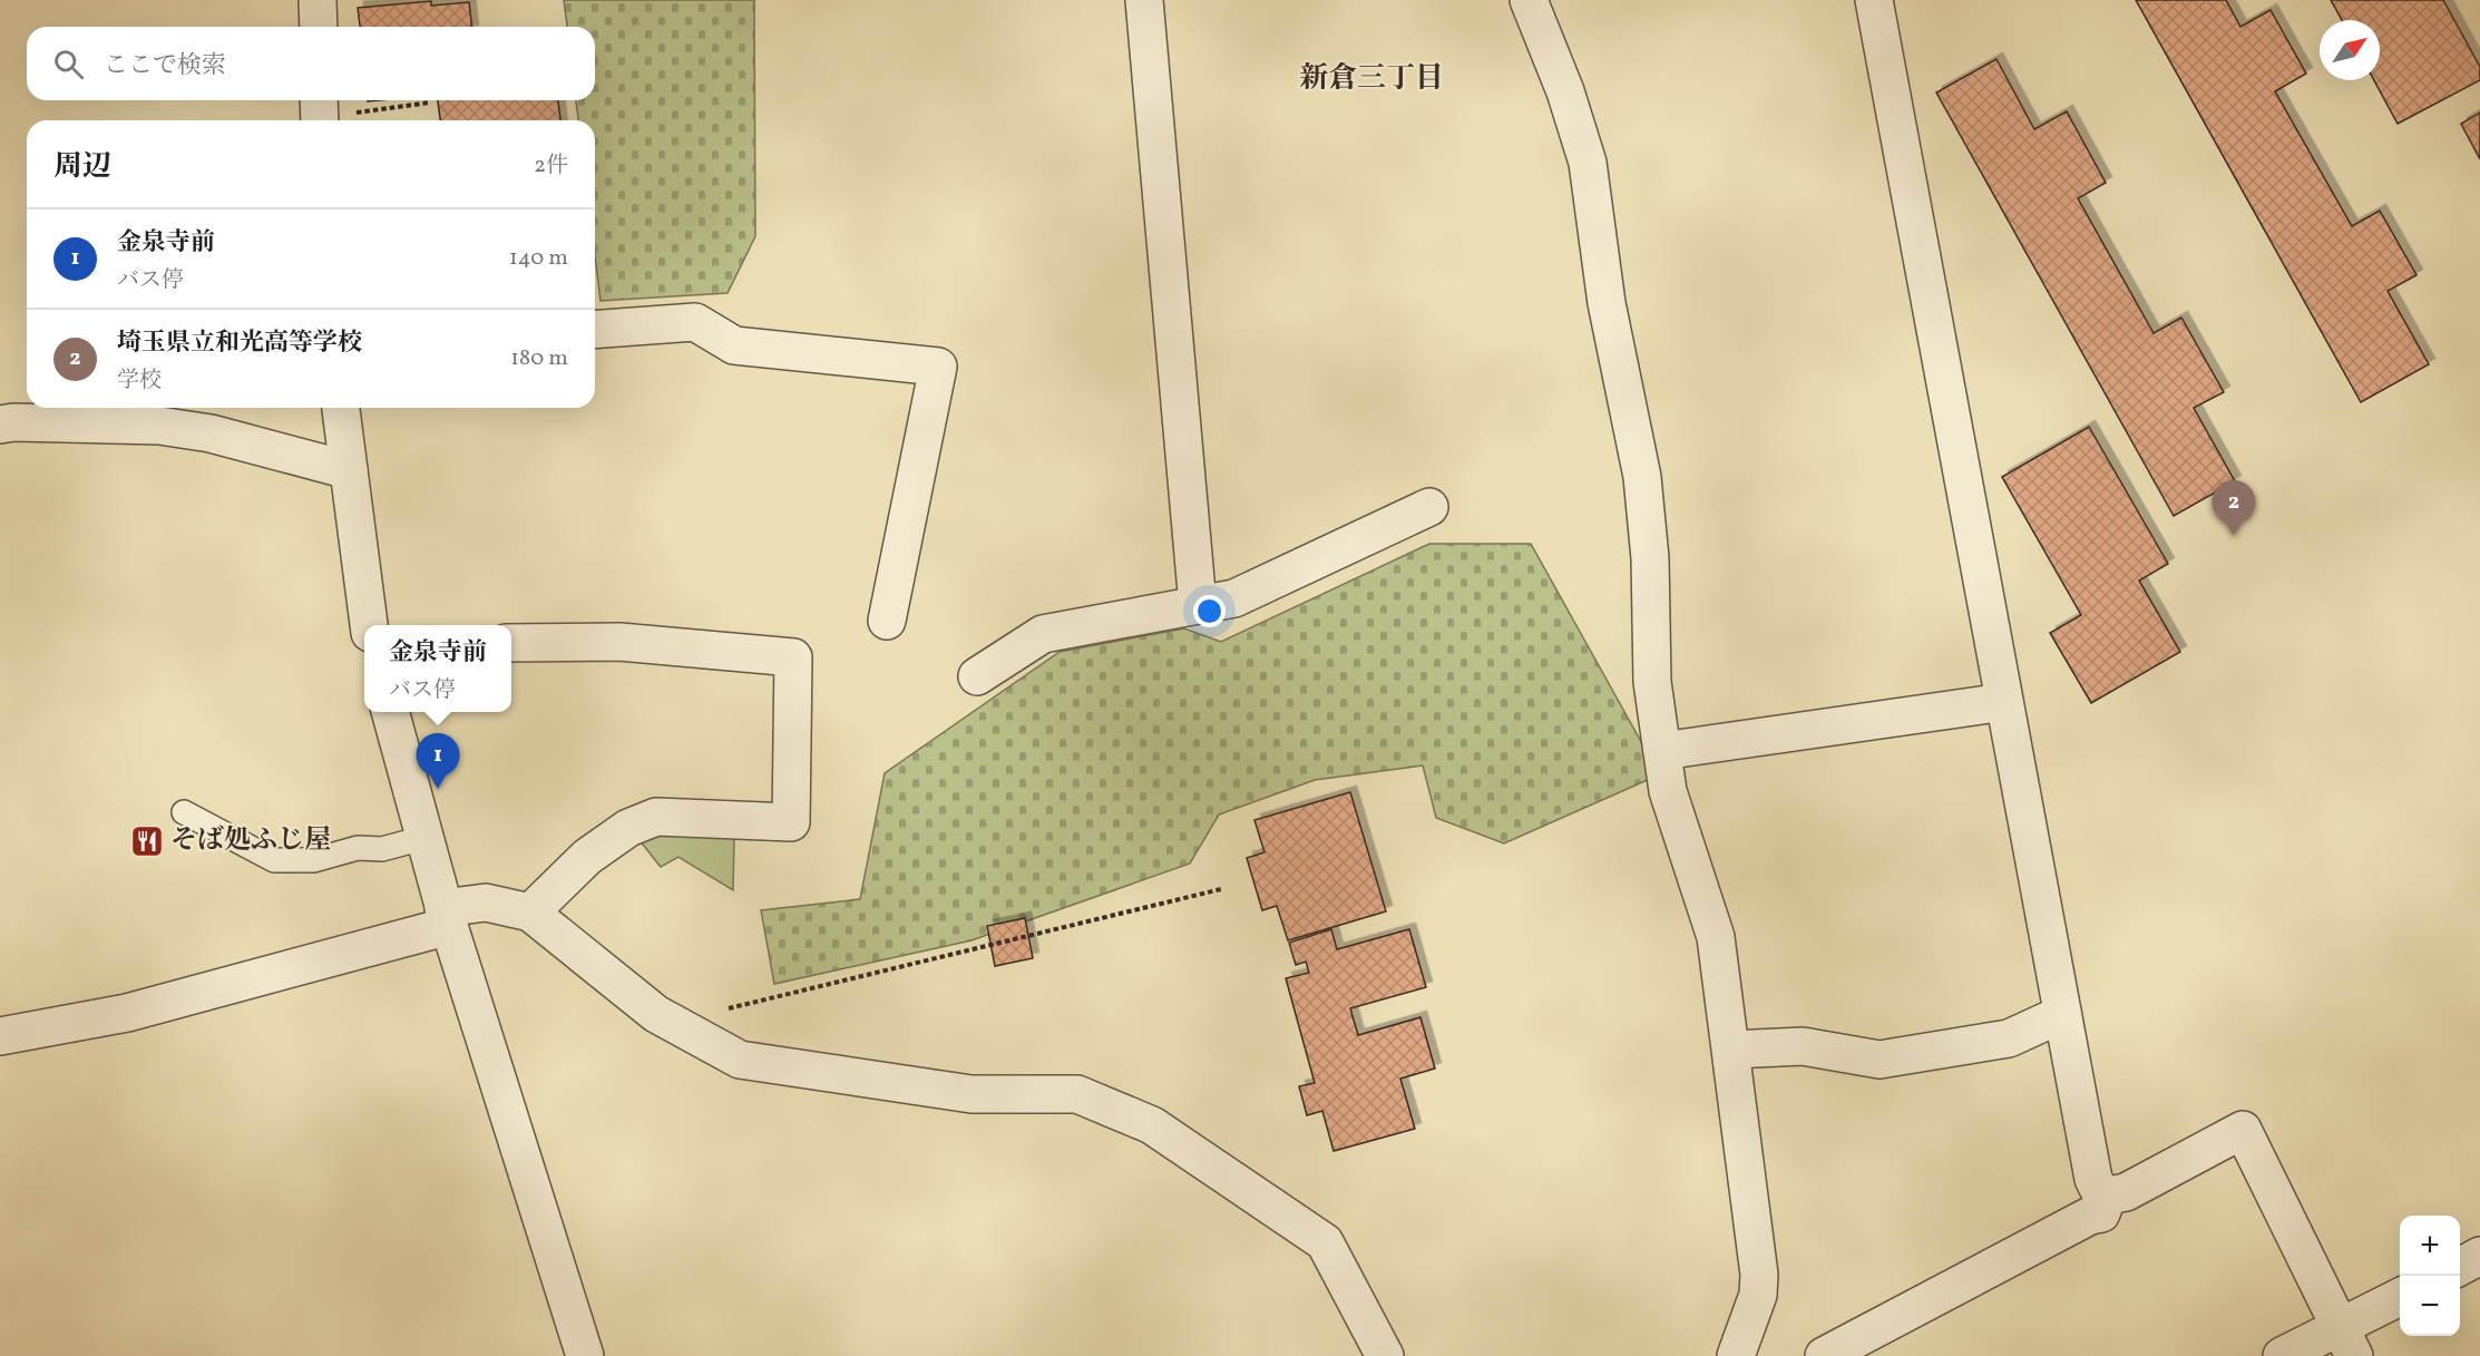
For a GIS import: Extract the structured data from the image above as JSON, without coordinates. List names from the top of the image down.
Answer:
{
  "districts": ["新倉三丁目"],
  "places": {
    "restaurant": ["そば処ふじ屋"]
  },
  "north": "top right",
  "page": {
    "search": "ここで検索",
    "heading": ["周辺", "2件"],
    "list": [
      {
        "mark": "1",
        "name": "金泉寺前",
        "note": "バス停",
        "value": "140 m"
      },
      {
        "mark": "2",
        "name": "埼玉県立和光高等学校",
        "note": "学校",
        "value": "180 m"
      }
    ],
    "pins": ["2", "1"],
    "popup": ["金泉寺前", "バス停"],
    "map_buttons": ["+", "−"]
  }
}
